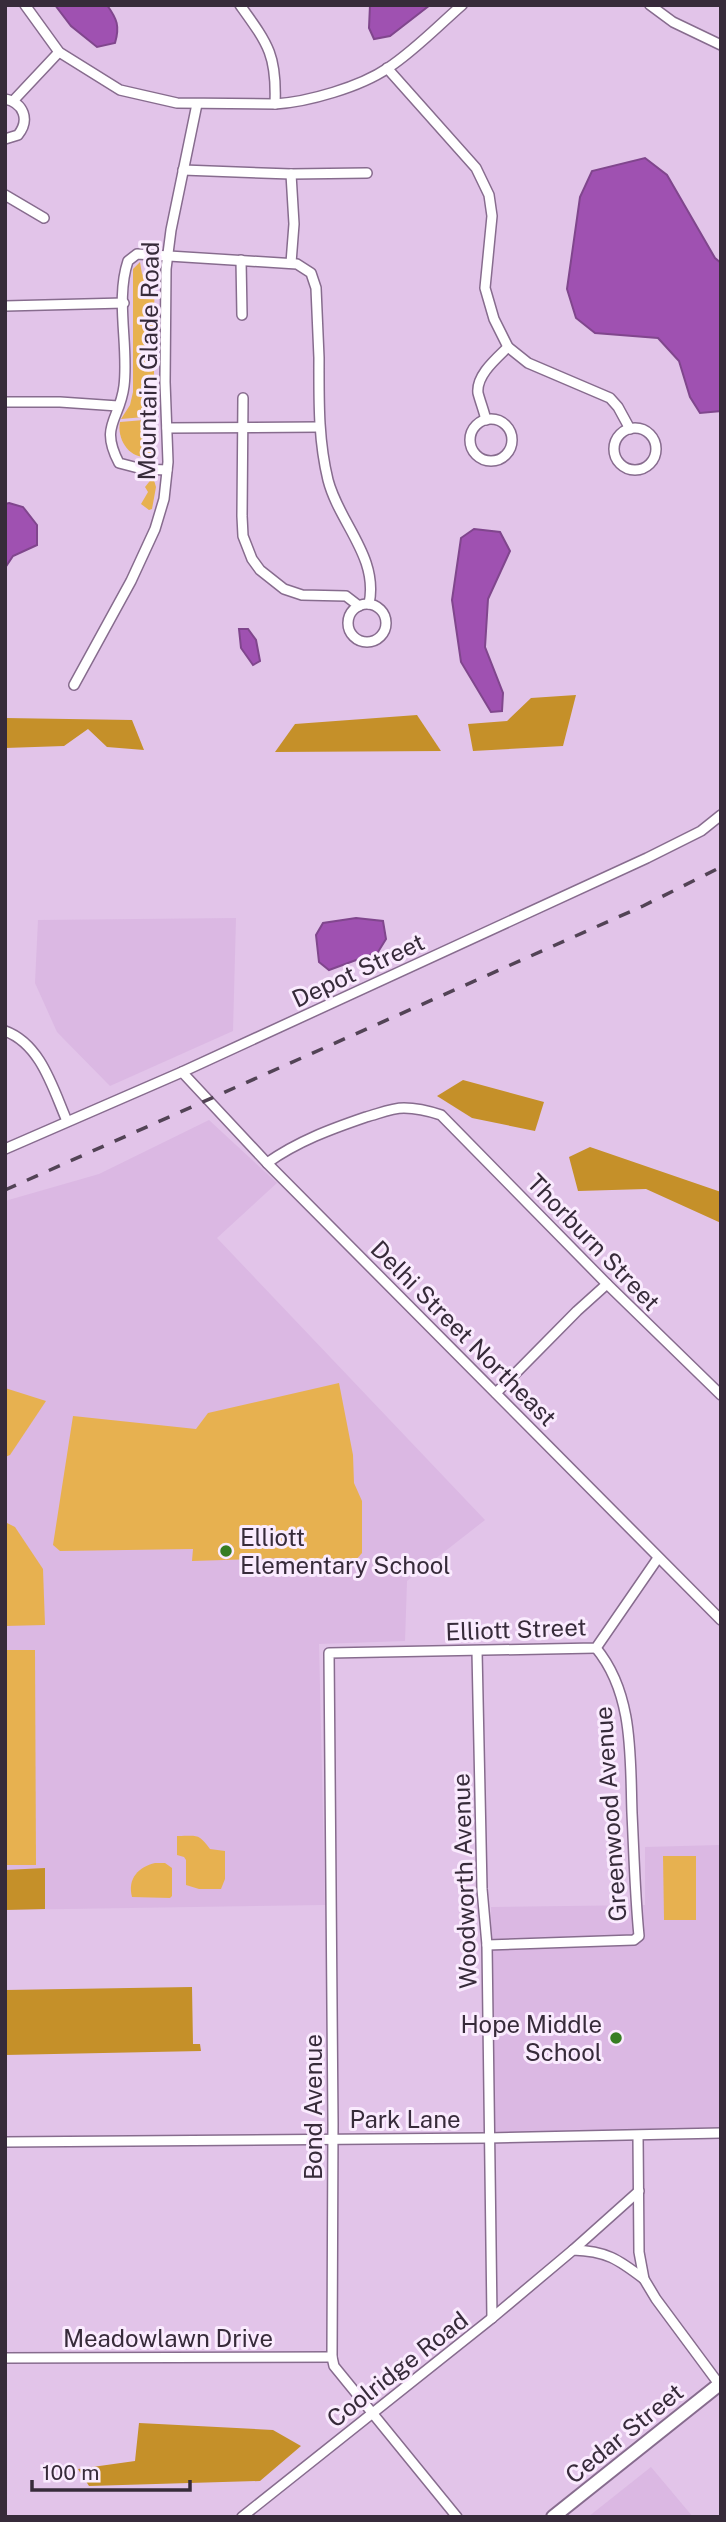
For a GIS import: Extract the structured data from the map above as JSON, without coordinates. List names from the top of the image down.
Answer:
{
  "streets": {
    "main road": ["Cedar Street"],
    "street": [
      "Mountain Glade Road",
      "Depot Street",
      "Thorburn Street",
      "Delhi Street Northeast",
      "Elliott Street",
      "Greenwood Avenue",
      "Woodworth Avenue",
      "Bond Avenue",
      "Park Lane",
      "Meadowlawn Drive",
      "Coolridge Road"
    ]
  },
  "crossings": [
    ["Depot Street", "Delhi Street Northeast"],
    ["Thorburn Street", "Delhi Street Northeast"],
    ["Delhi Street Northeast", "Elliott Street"],
    ["Elliott Street", "Greenwood Avenue"],
    ["Elliott Street", "Woodworth Avenue"],
    ["Elliott Street", "Bond Avenue"],
    ["Greenwood Avenue", "Woodworth Avenue"],
    ["Woodworth Avenue", "Park Lane"],
    ["Woodworth Avenue", "Coolridge Road"],
    ["Bond Avenue", "Park Lane"],
    ["Bond Avenue", "Meadowlawn Drive"]
  ],
  "places": ["Elliott Elementary School", "Hope Middle School"],
  "scale_bar": "100 m"
}
